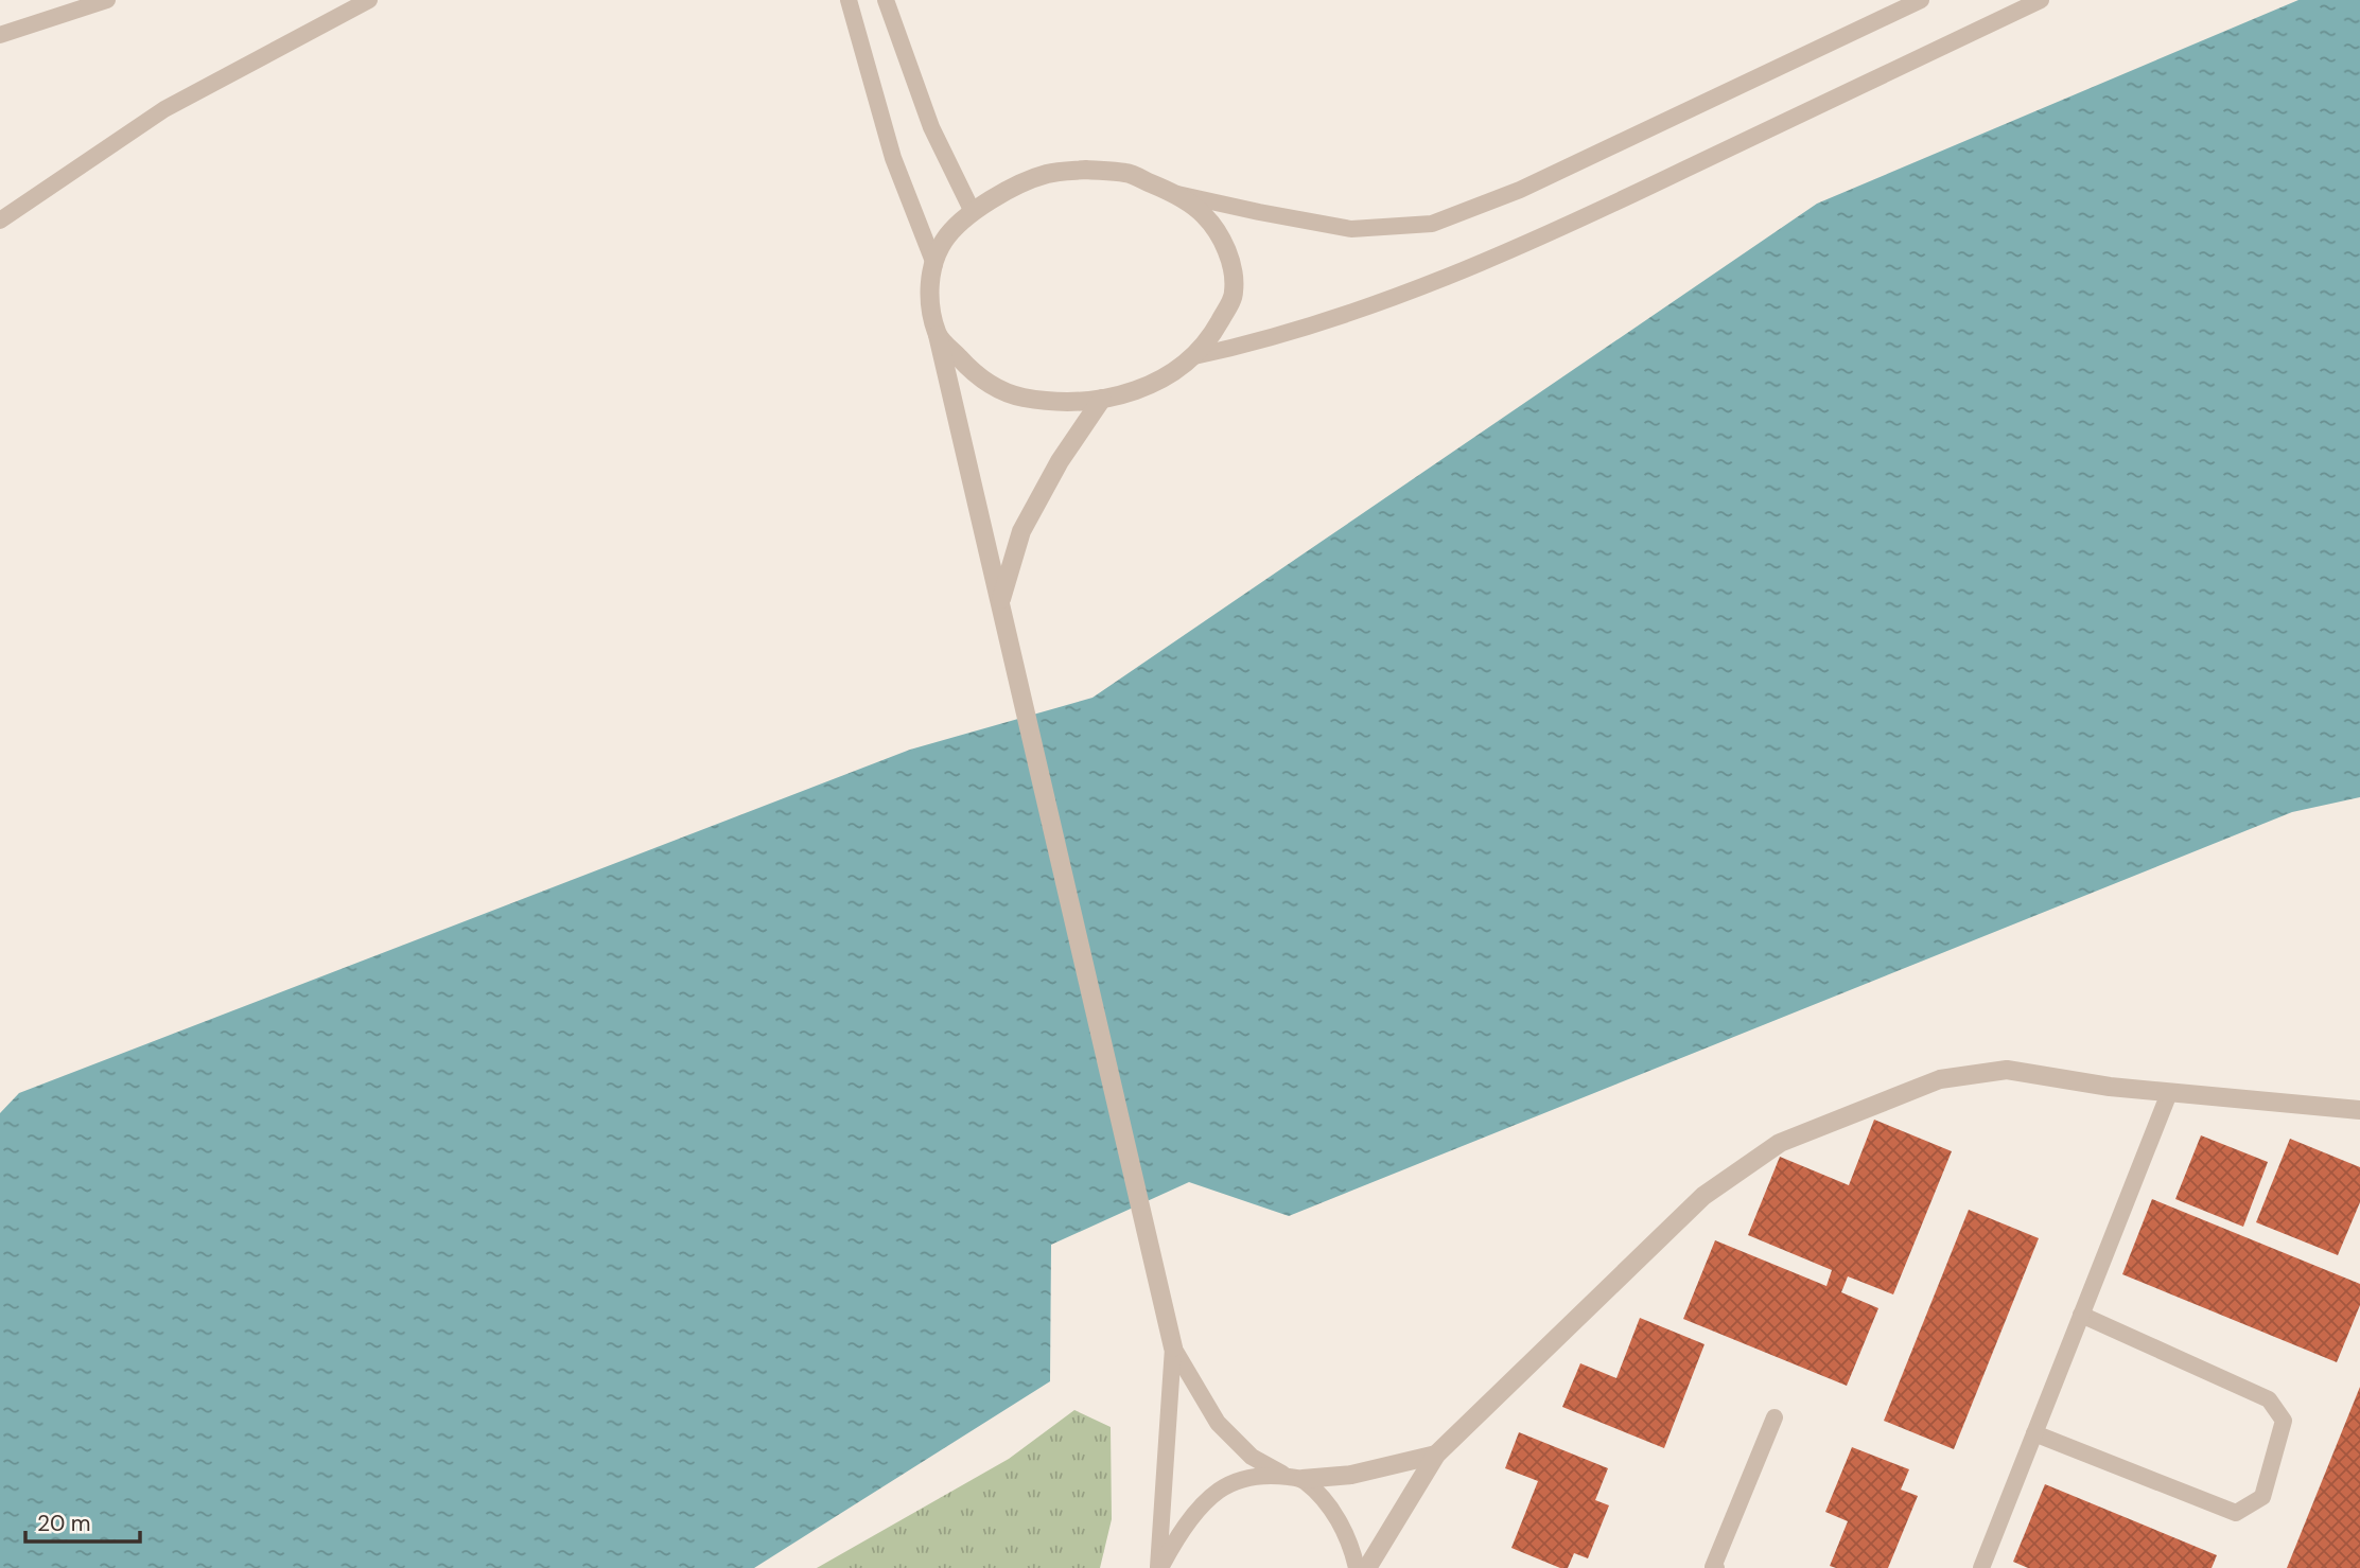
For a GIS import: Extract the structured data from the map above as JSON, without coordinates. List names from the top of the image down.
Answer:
{
  "scale_bar": "20 m"
}
